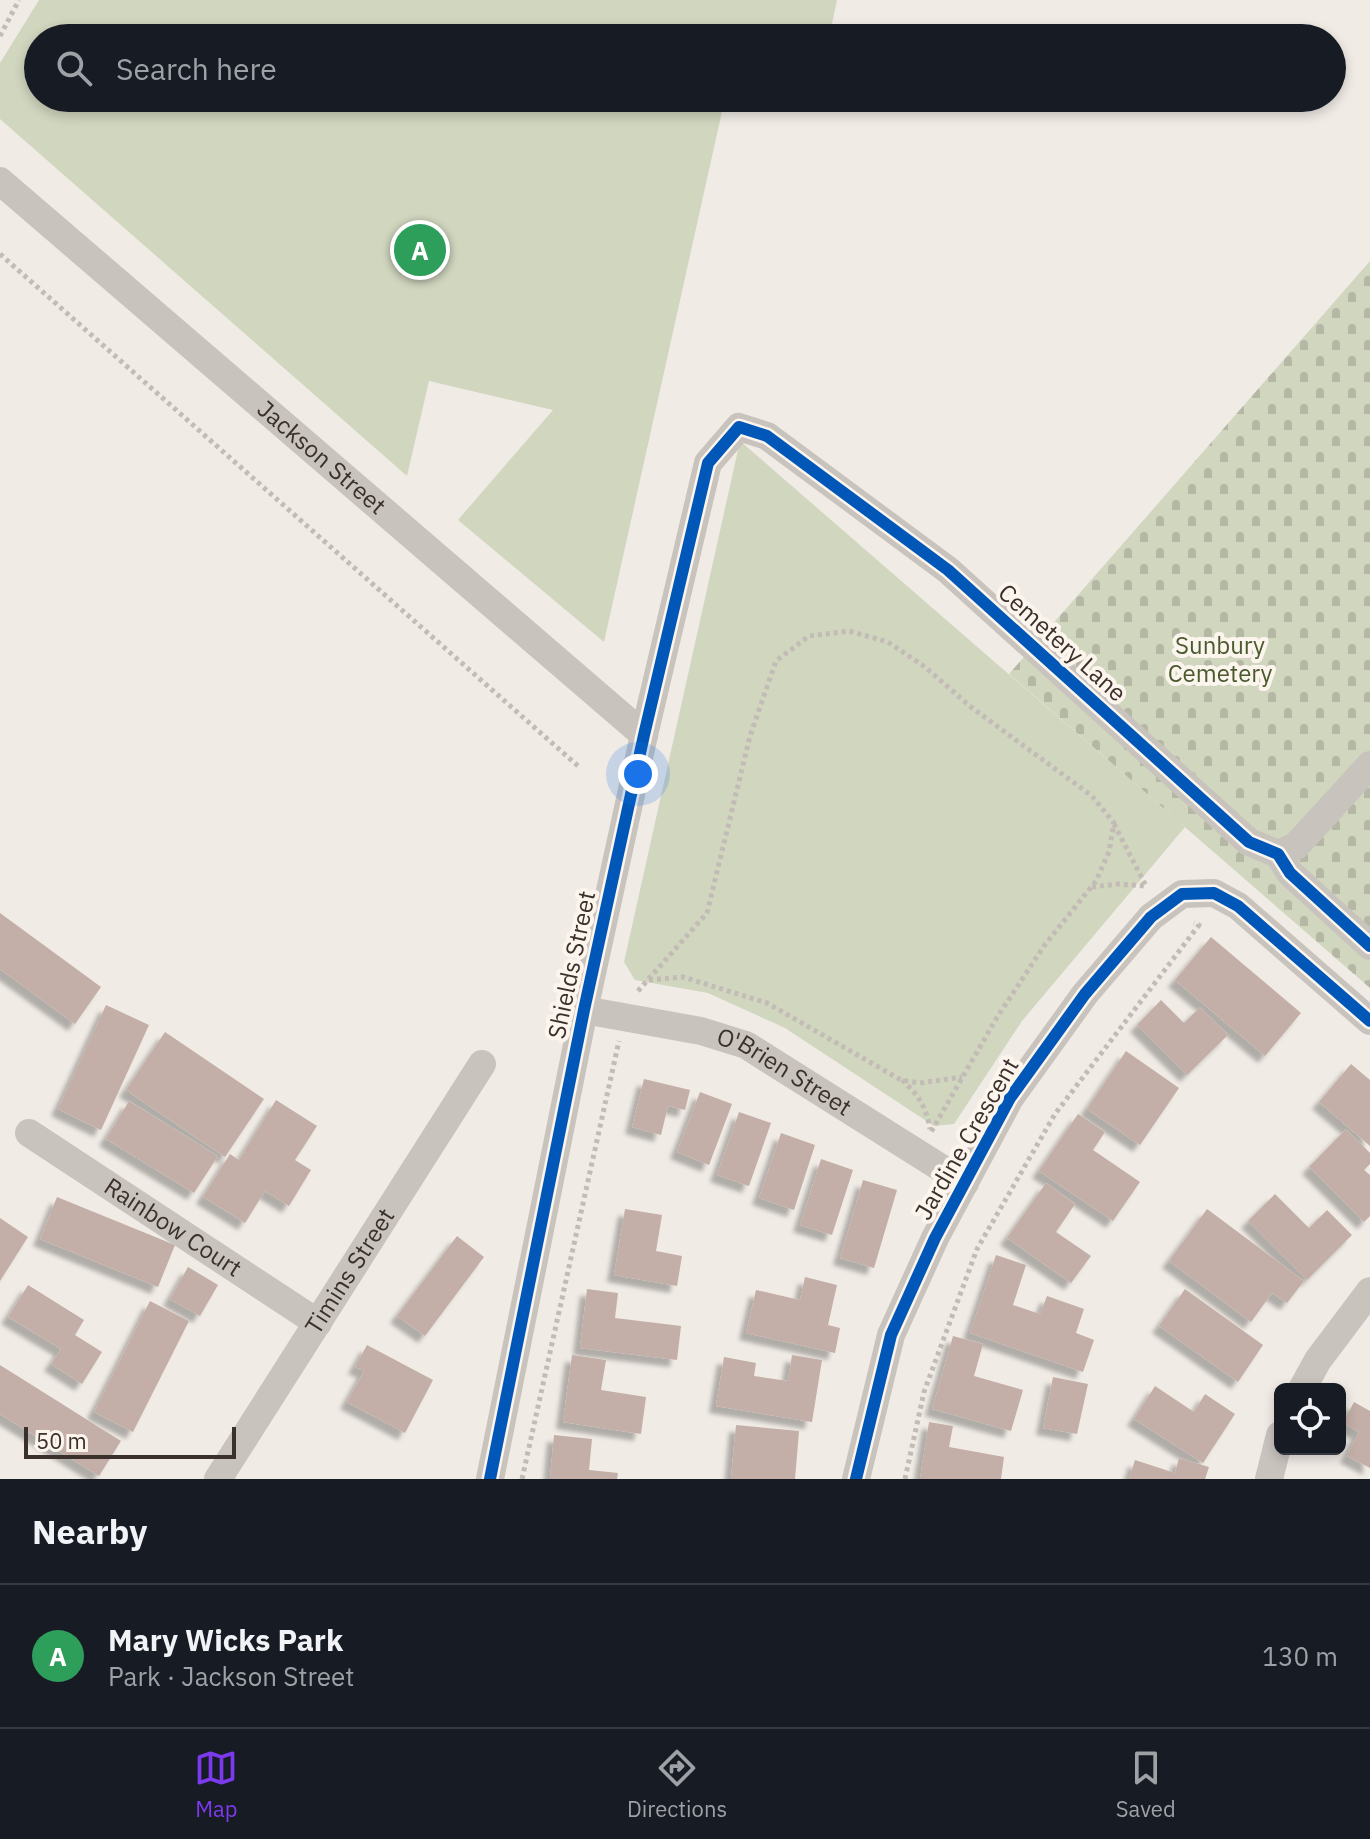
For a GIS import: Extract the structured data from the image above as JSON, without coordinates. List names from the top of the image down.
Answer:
{
  "streets": {
    "street": [
      "Jackson Street",
      "Cemetery Lane",
      "Shields Street",
      "O'Brien Street",
      "Jardine Crescent",
      "Rainbow Court",
      "Timins Street"
    ]
  },
  "crossings": [
    ["Jackson Street", "Shields Street"],
    ["Cemetery Lane", "Shields Street"],
    ["Shields Street", "O'Brien Street"],
    ["O'Brien Street", "Jardine Crescent"],
    ["Rainbow Court", "Timins Street"]
  ],
  "parks": ["Sunbury Cemetery"],
  "scale_bar": "50 m",
  "page": {
    "search": "Search here",
    "pins": "A",
    "scale": "50 m",
    "heading": "Nearby",
    "list": [
      {
        "mark": "A",
        "name": "Mary Wicks Park",
        "note": "Park · Jackson Street",
        "value": "130 m"
      }
    ],
    "nav": ["Map", "Directions", "Saved"]
  }
}
